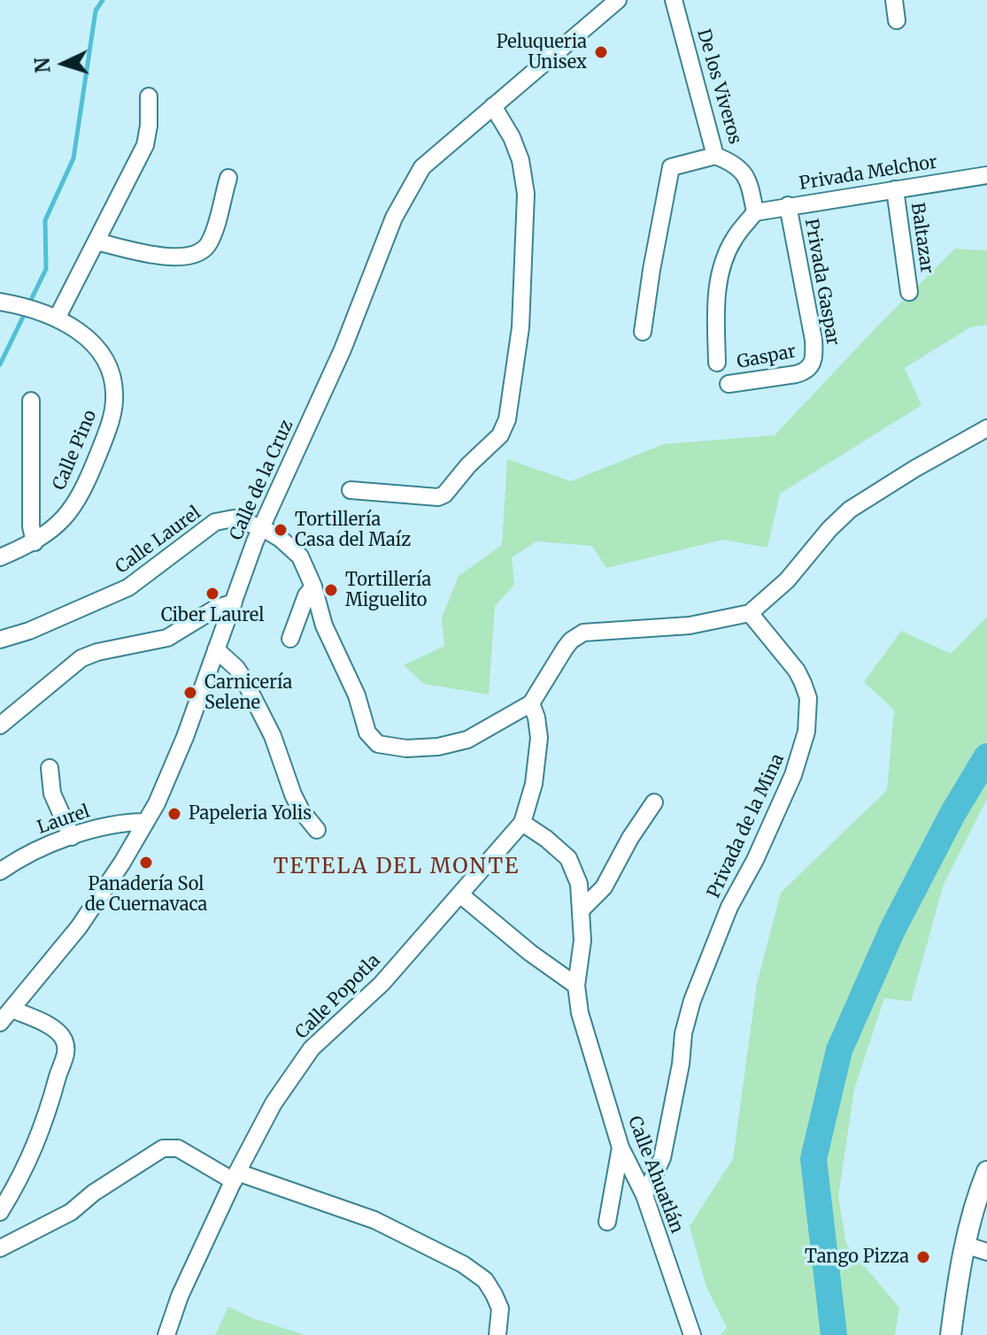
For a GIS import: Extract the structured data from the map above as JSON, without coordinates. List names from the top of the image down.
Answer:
{
  "streets": {
    "street": [
      "De los Viveros",
      "Privada Melchor",
      "Baltazar",
      "Privada Gaspar",
      "Gaspar",
      "Calle Pino",
      "Calle de la Cruz",
      "Calle Laurel",
      "Laurel",
      "Privada de la Mina",
      "Calle Popotla",
      "Calle Ahuatlán"
    ]
  },
  "crossings": [
    ["De los Viveros", "Privada Melchor"],
    ["Privada Melchor", "Baltazar"],
    ["Privada Melchor", "Privada Gaspar"],
    ["Privada Gaspar", "Gaspar"],
    ["Calle de la Cruz", "Calle Laurel"],
    ["Calle de la Cruz", "Laurel"],
    ["Privada de la Mina", "Calle Ahuatlán"],
    ["Calle Popotla", "Calle Ahuatlán"]
  ],
  "districts": ["TETELA DEL MONTE"],
  "places": [
    "Peluqueria Unisex",
    "Tortillería Casa del Maíz",
    "Tortillería Miguelito",
    "Ciber Laurel",
    "Carnicería Selene",
    "Papeleria Yolis",
    "Panadería Sol de Cuernavaca",
    "Tango Pizza"
  ],
  "north": "left"
}
